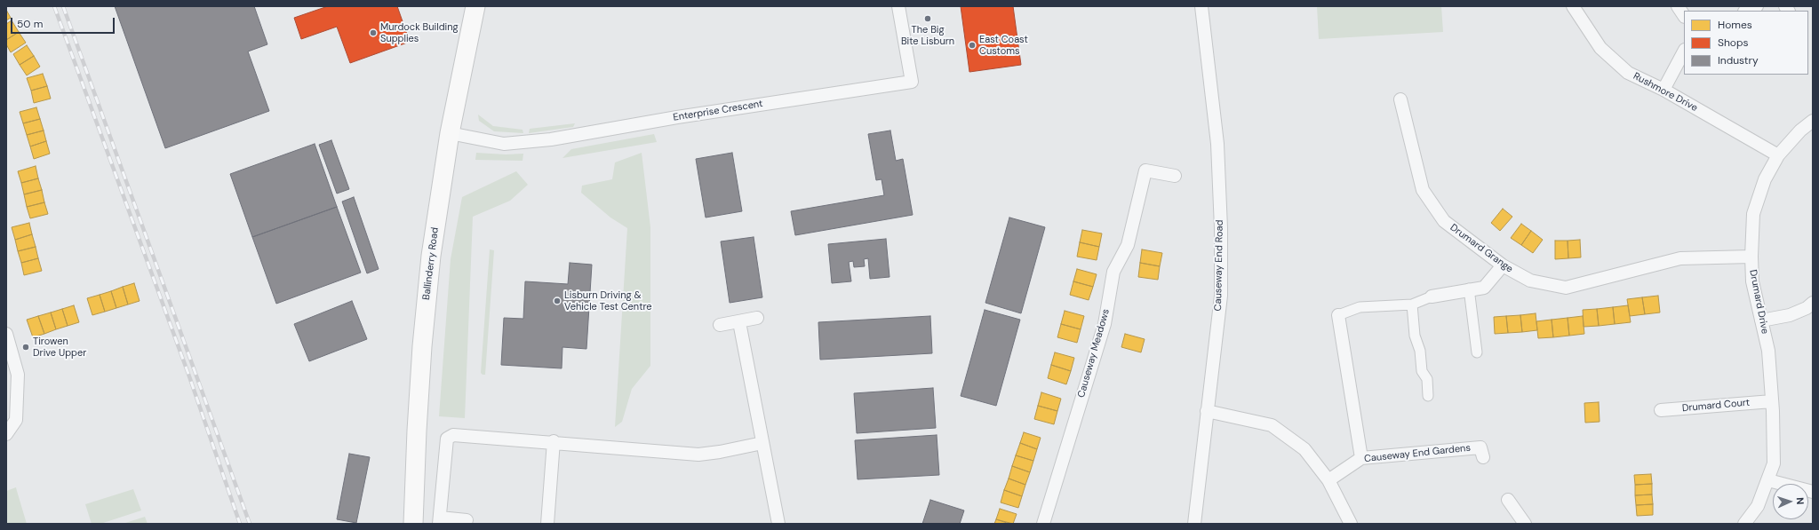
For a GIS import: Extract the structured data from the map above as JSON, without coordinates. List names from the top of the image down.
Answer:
{
  "streets": {
    "main road": ["Ballinderry Road"],
    "street": [
      "Rushmore Drive",
      "Enterprise Crescent",
      "Drumard Grange",
      "Causeway End Road",
      "Drumard Drive",
      "Causeway Meadows",
      "Drumard Court",
      "Causeway End Gardens"
    ]
  },
  "crossings": [
    ["Rushmore Drive", "Drumard Drive"],
    ["Enterprise Crescent", "Ballinderry Road"],
    ["Drumard Grange", "Drumard Drive"],
    ["Drumard Drive", "Drumard Court"]
  ],
  "places": [
    "The Big Bite Lisburn",
    "Murdock Building Supplies",
    "East Coast Customs",
    "Lisburn Driving & Vehicle Test Centre",
    "Tirowen Drive Upper"
  ],
  "legend": ["Homes", "Shops", "Industry"],
  "scale_bar": "50 m",
  "north": "right"
}
